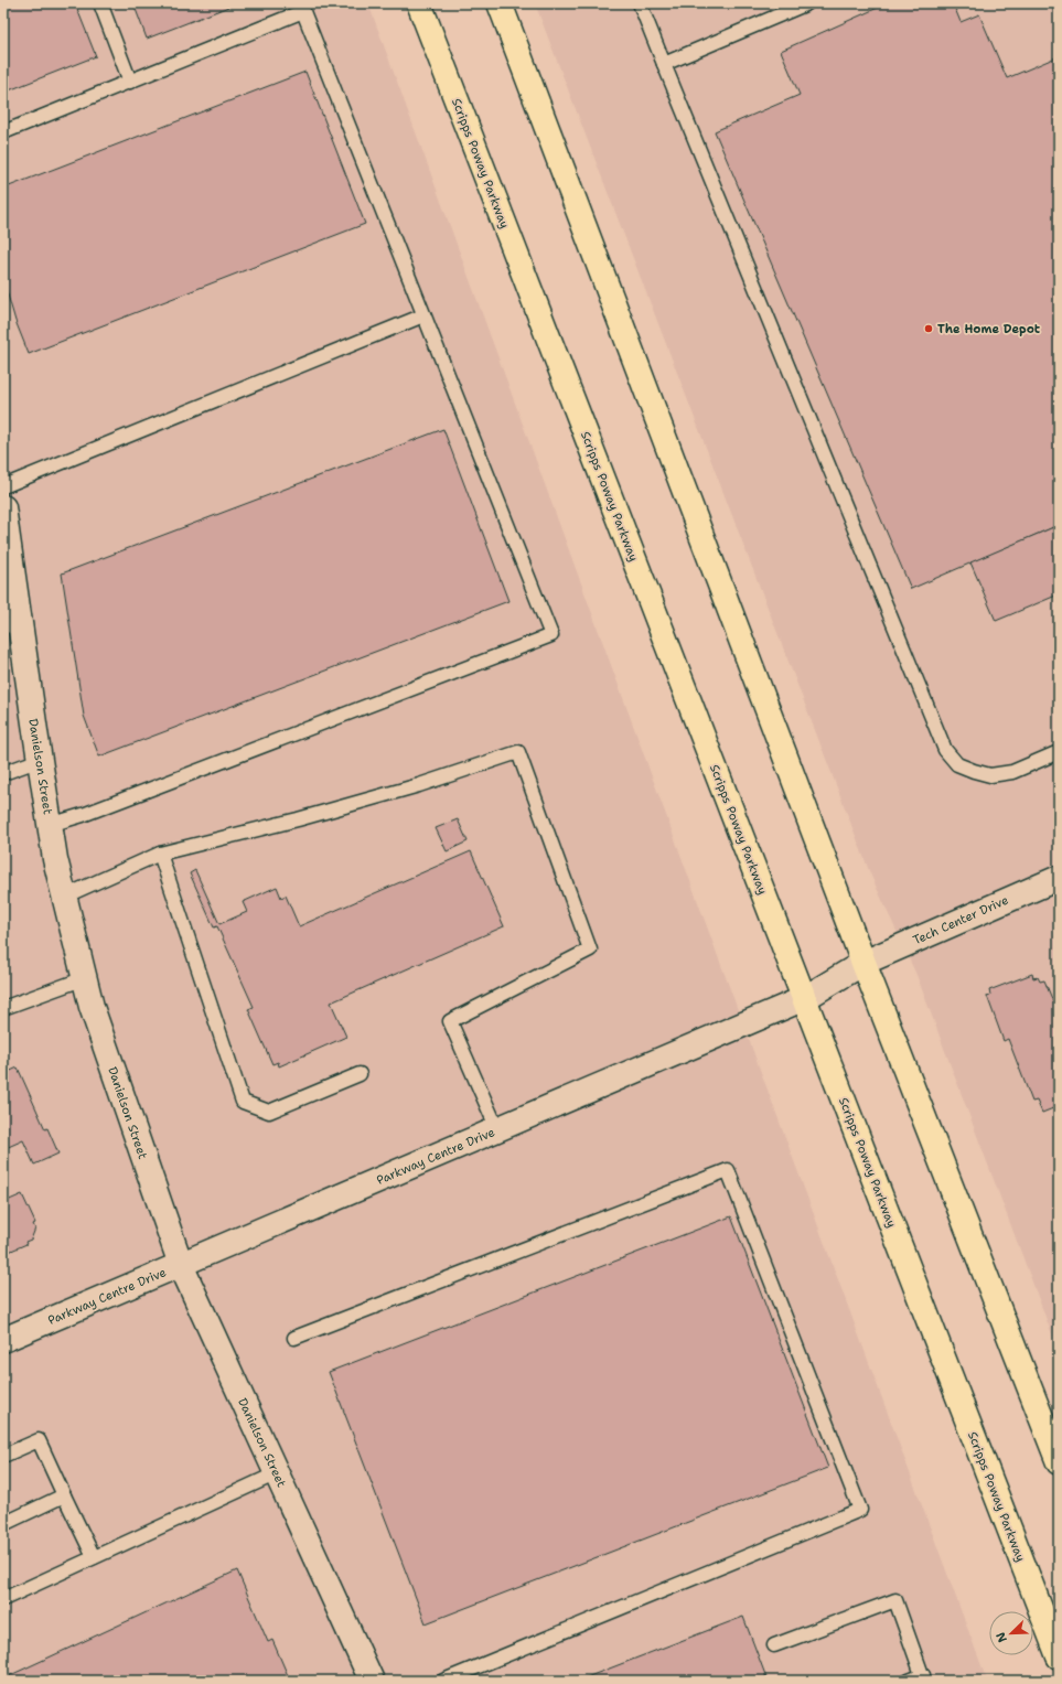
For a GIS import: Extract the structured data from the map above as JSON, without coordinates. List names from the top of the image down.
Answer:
{
  "streets": {
    "main road": ["Scripps Poway Parkway"],
    "street": ["Danielson Street", "Tech Center Drive", "Parkway Centre Drive"]
  },
  "crossings": [
    ["Scripps Poway Parkway", "Parkway Centre Drive"],
    ["Danielson Street", "Parkway Centre Drive"],
    ["Tech Center Drive", "Parkway Centre Drive"]
  ],
  "places": ["The Home Depot"],
  "north": "bottom left"
}
